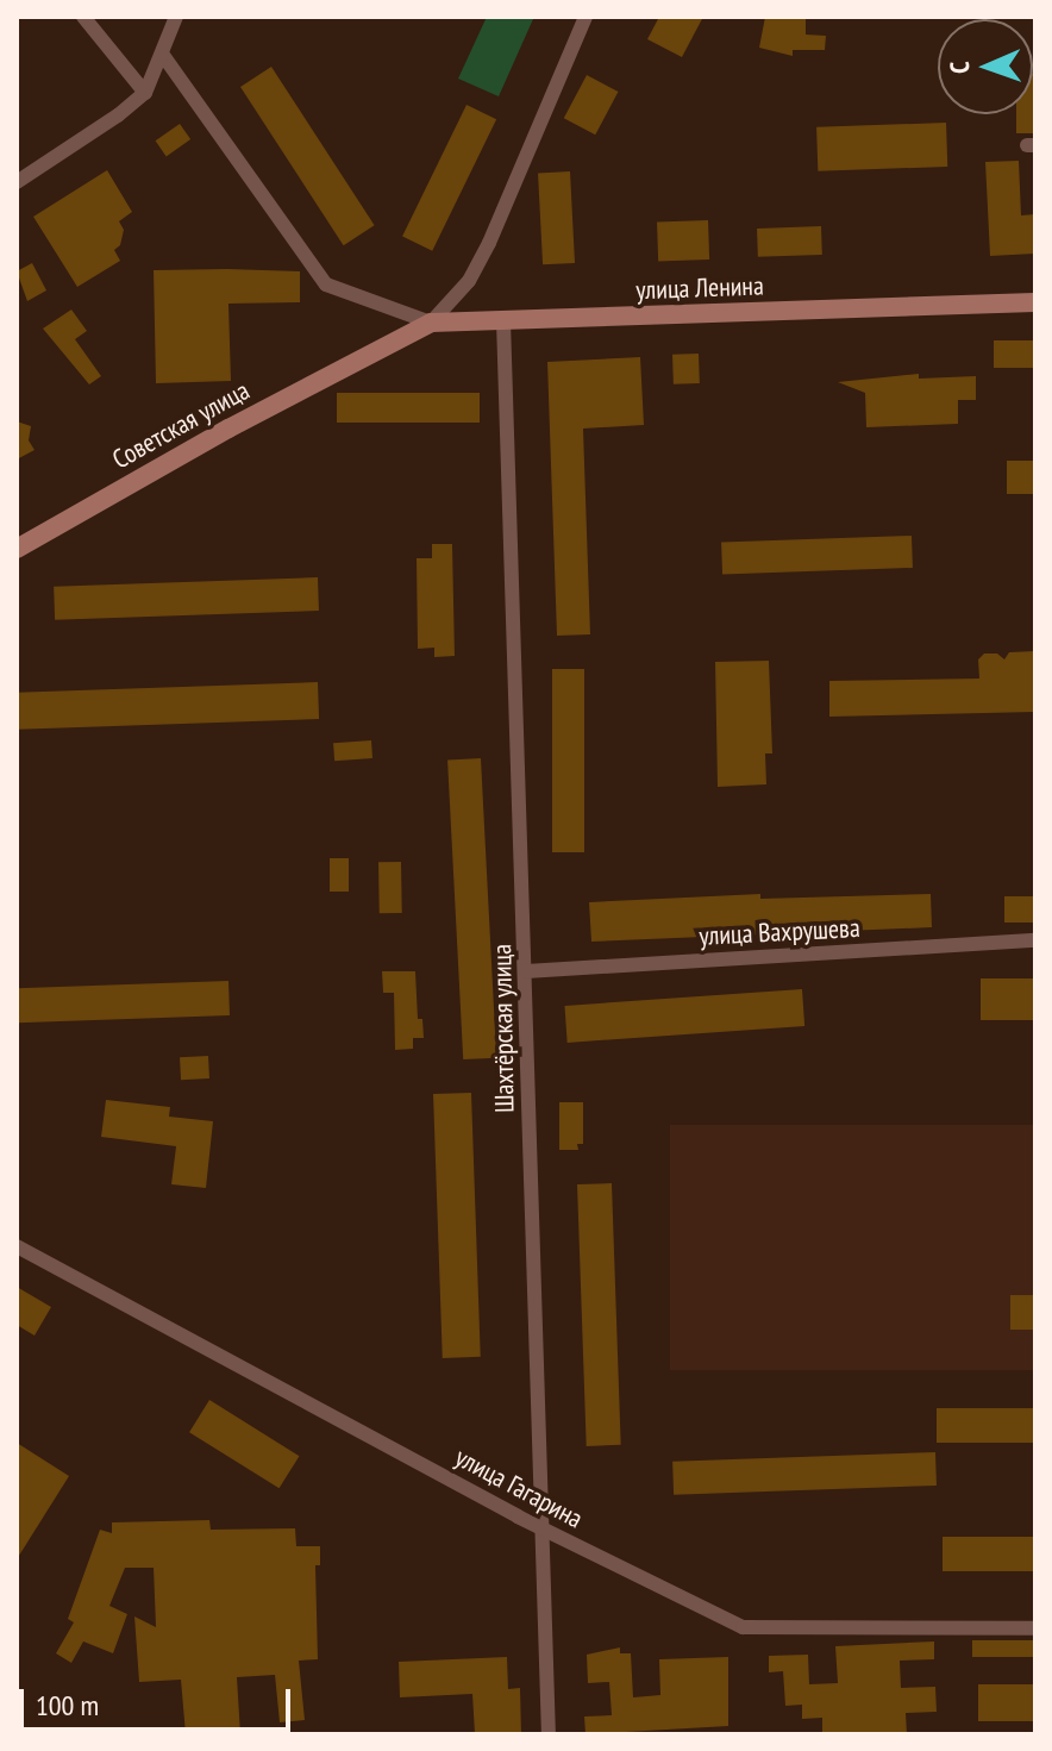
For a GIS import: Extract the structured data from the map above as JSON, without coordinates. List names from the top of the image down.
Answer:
{
  "streets": {
    "main road": ["улица Ленина", "Советская улица"],
    "street": ["улица Вахрушева", "Шахтёрская улица", "улица Гагарина"]
  },
  "crossings": [
    ["улица Ленина", "Советская улица"],
    ["улица Ленина", "Шахтёрская улица"],
    ["улица Вахрушева", "Шахтёрская улица"],
    ["Шахтёрская улица", "улица Гагарина"]
  ],
  "scale_bar": "100 m",
  "north": "left"
}
